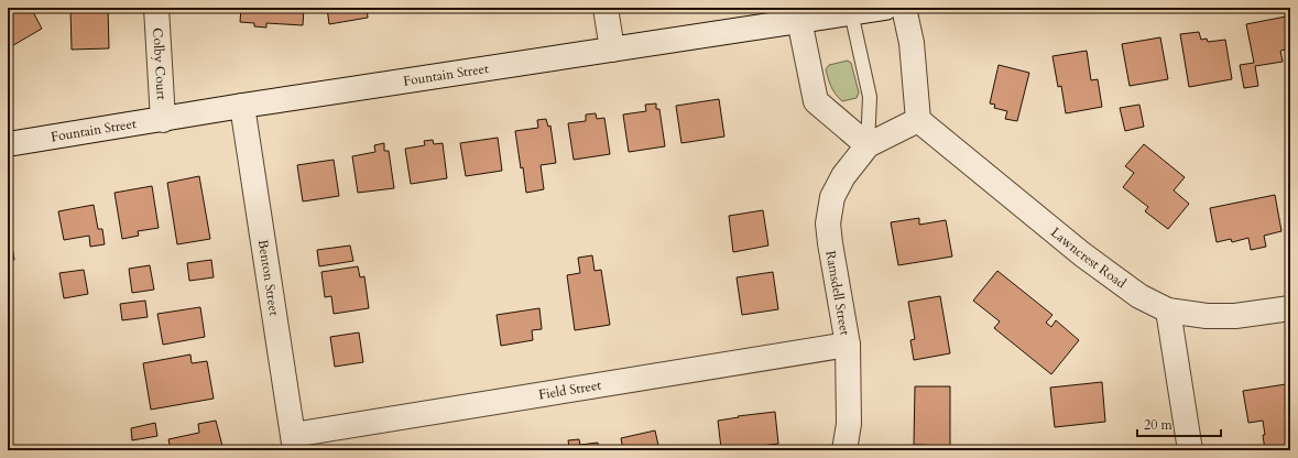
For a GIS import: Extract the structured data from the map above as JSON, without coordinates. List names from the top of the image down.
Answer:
{
  "streets": {
    "street": [
      "Colby Court",
      "Fountain Street",
      "Lawncrest Road",
      "Benton Street",
      "Ramsdell Street",
      "Field Street"
    ]
  },
  "crossings": [
    ["Colby Court", "Fountain Street"],
    ["Fountain Street", "Benton Street"],
    ["Lawncrest Road", "Ramsdell Street"],
    ["Benton Street", "Field Street"],
    ["Ramsdell Street", "Field Street"]
  ],
  "scale_bar": "20 m"
}
